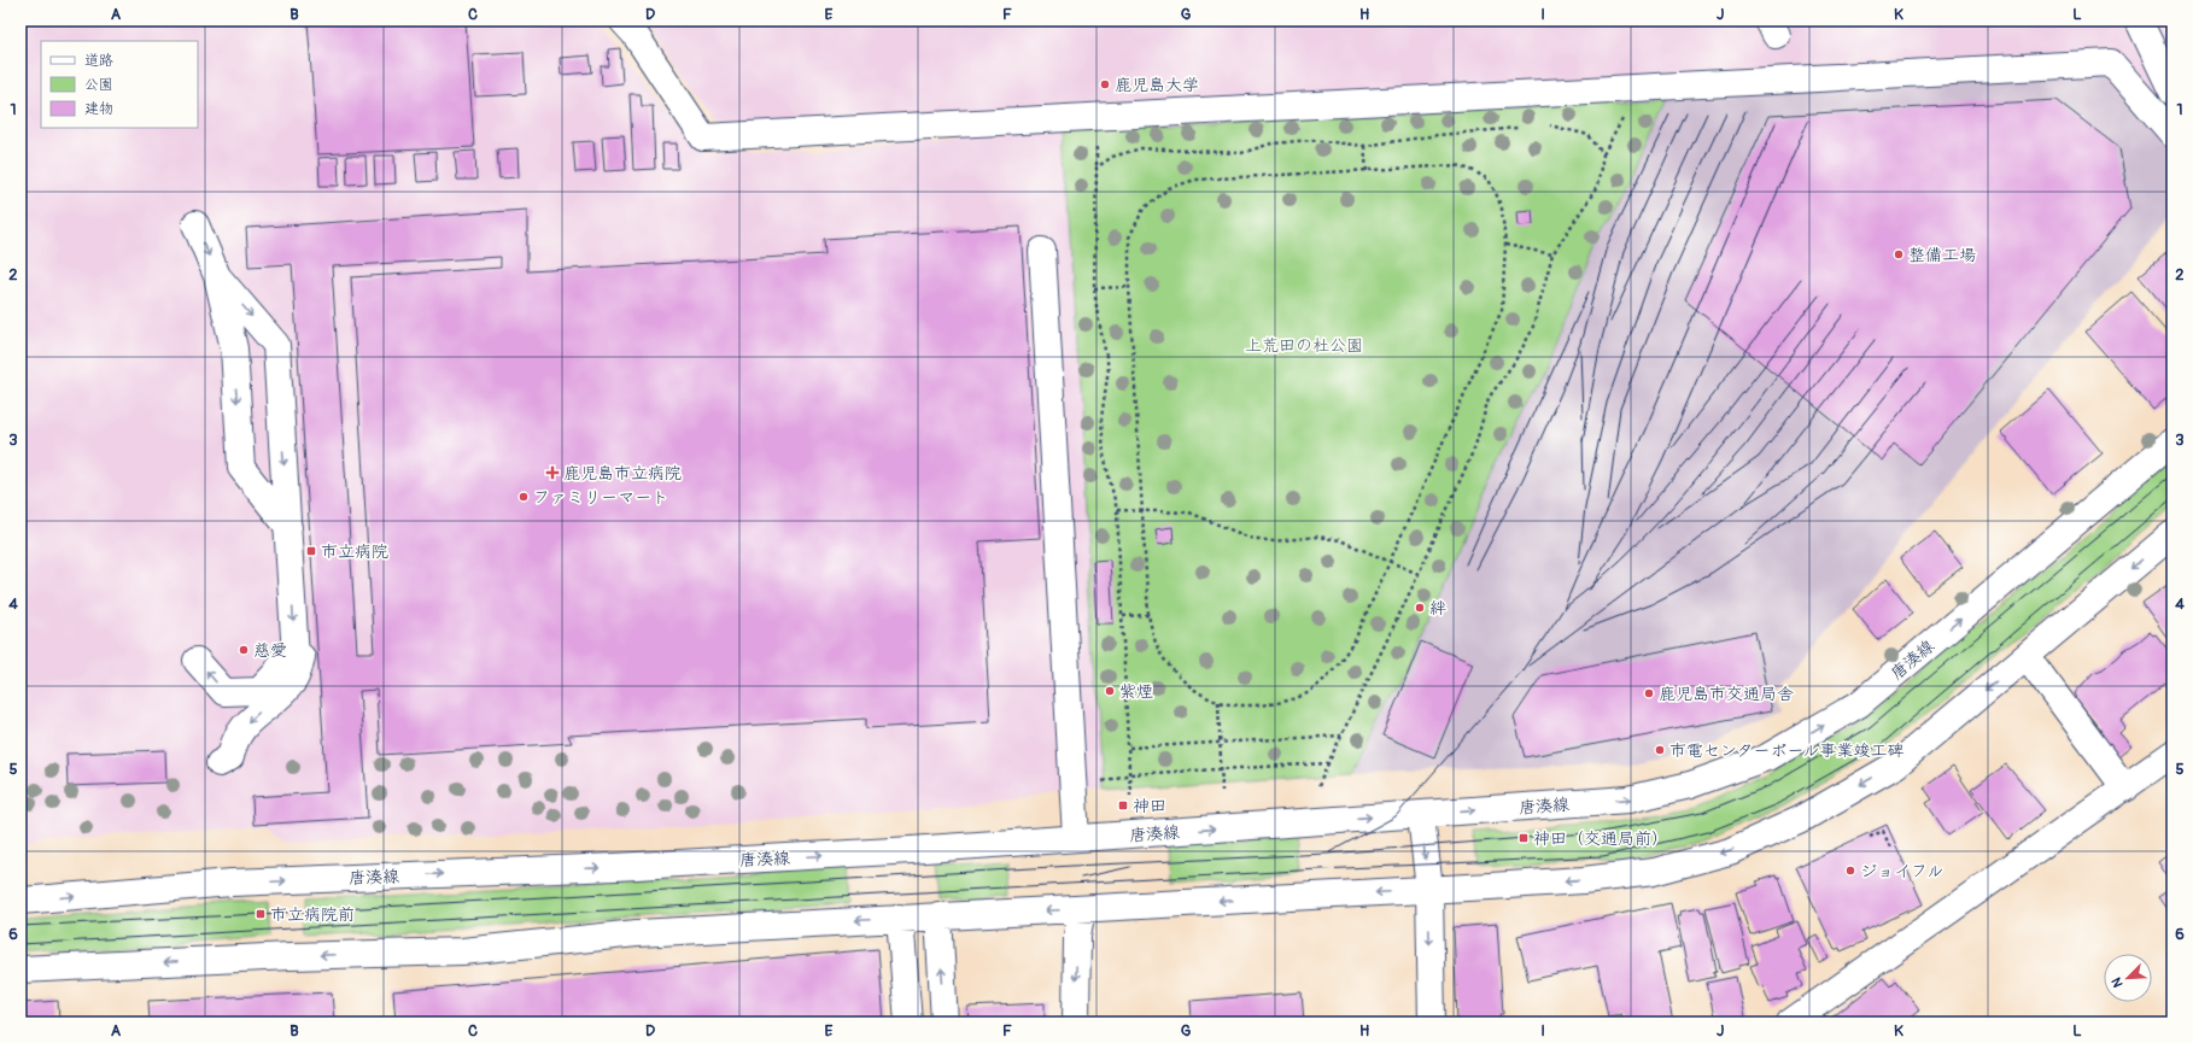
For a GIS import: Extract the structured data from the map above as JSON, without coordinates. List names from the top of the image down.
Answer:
{
  "streets": {
    "street": ["唐湊線"]
  },
  "parks": ["上荒田の杜公園"],
  "places": {
    "other": [
      "鹿児島大学",
      "整備工場",
      "ファミリーマート",
      "絆",
      "慈愛",
      "紫煙",
      "鹿児島市交通局舎",
      "市電センターポール事業竣工碑",
      "ジョイフル"
    ],
    "health": ["鹿児島市立病院"],
    "transit": [
      "市立病院",
      "神田",
      "神田（交通局前）",
      "市立病院前"
    ]
  },
  "legend": ["道路", "公園", "建物"],
  "north": "bottom left",
  "grid": {
    "columns": [
      "A",
      "B",
      "C",
      "D",
      "E",
      "F",
      "G",
      "H",
      "I",
      "J",
      "K",
      "L"
    ],
    "rows": [
      "1",
      "2",
      "3",
      "4",
      "5",
      "6"
    ]
  }
}
